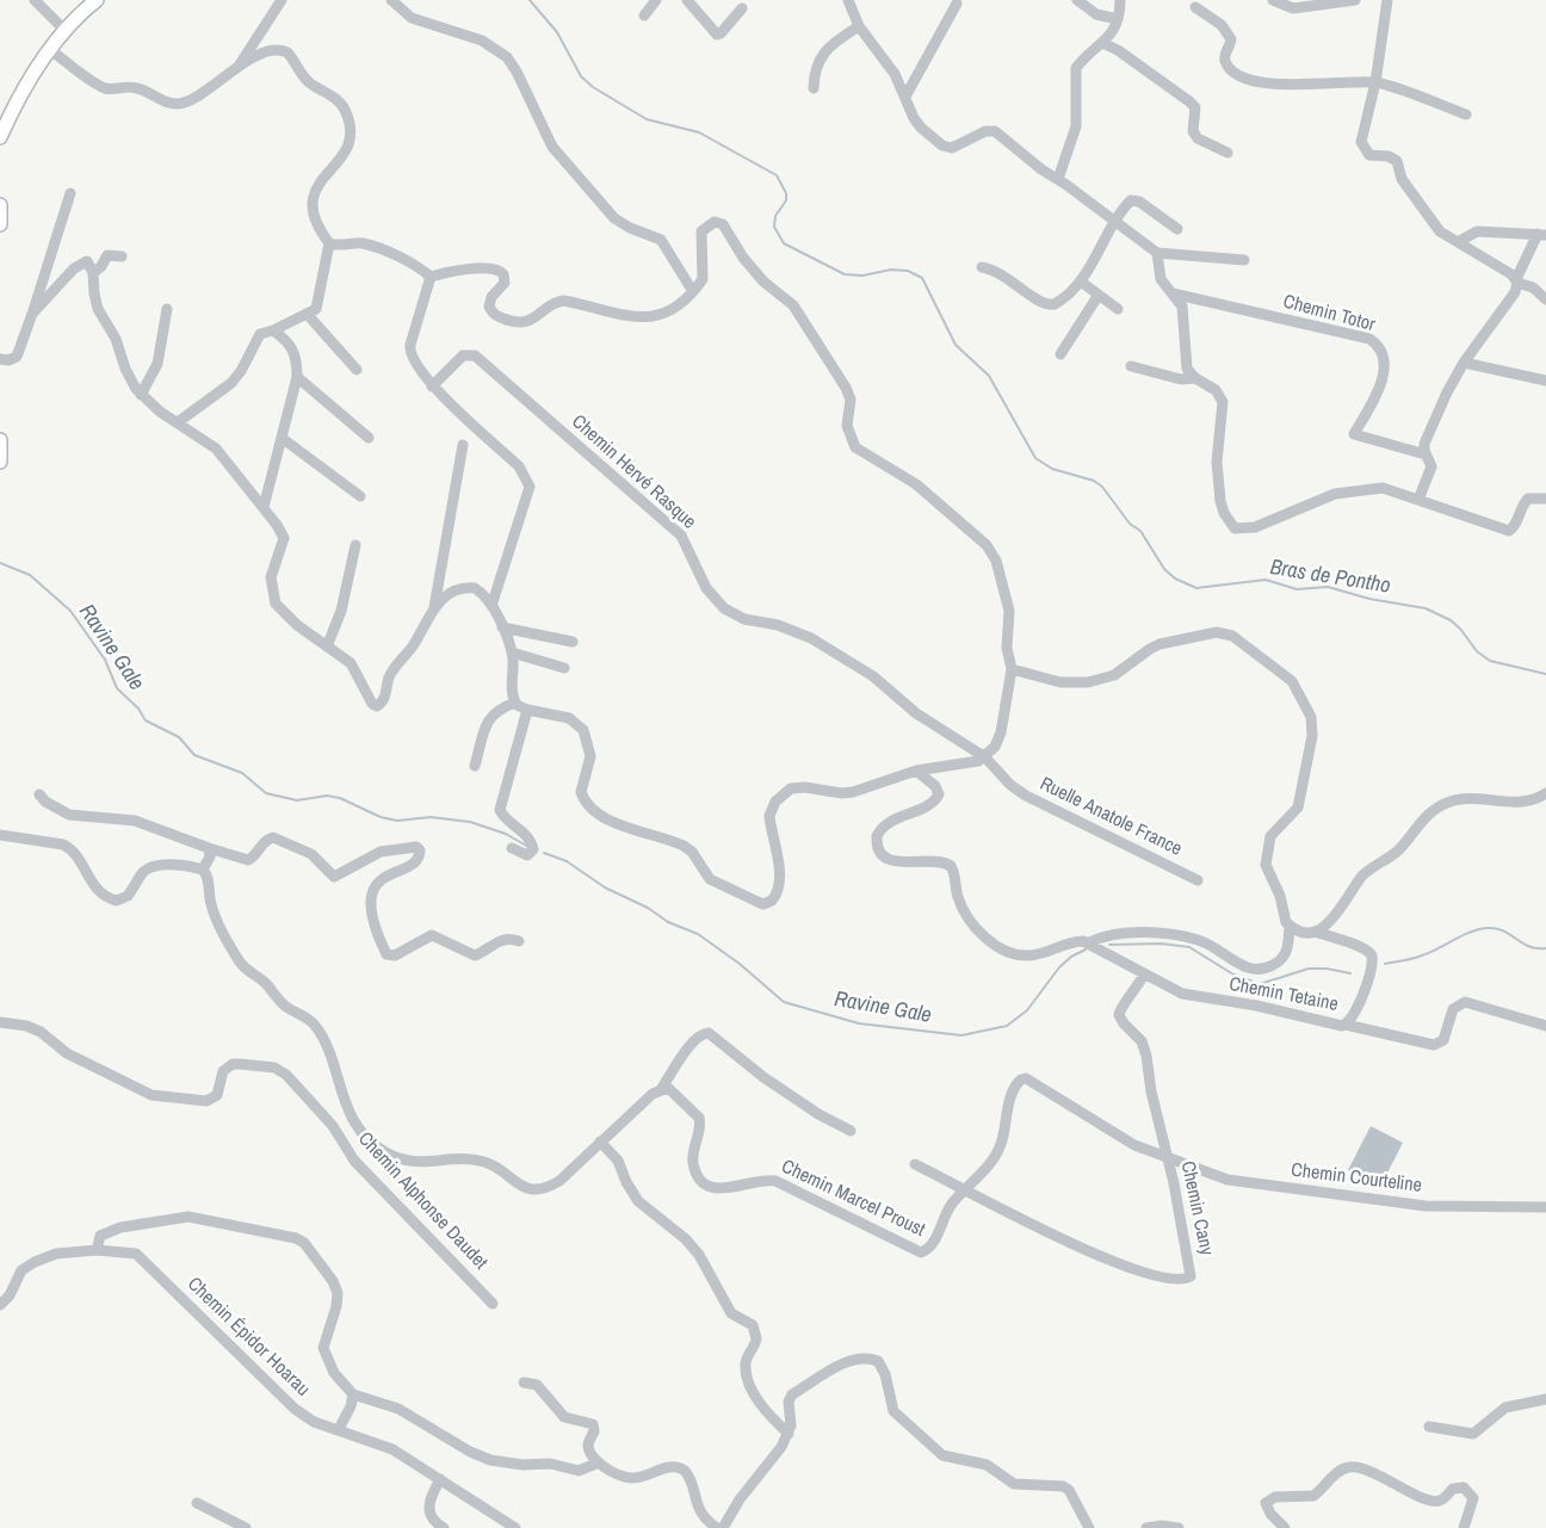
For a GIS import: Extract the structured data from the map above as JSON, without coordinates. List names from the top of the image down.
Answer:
{
  "streets": {
    "street": [
      "Chemin Totor",
      "Chemin Hervé Rasque",
      "Ruelle Anatole France",
      "Chemin Tetaine",
      "Chemin Courteline",
      "Chemin Marcel Proust",
      "Chemin Alphonse Daudet",
      "Chemin Cany",
      "Chemin Épidor Hoarau"
    ]
  },
  "crossings": [
    ["Chemin Hervé Rasque", "Ruelle Anatole France"],
    ["Chemin Tetaine", "Chemin Cany"],
    ["Chemin Courteline", "Chemin Marcel Proust"],
    ["Chemin Courteline", "Chemin Cany"],
    ["Chemin Marcel Proust", "Chemin Cany"]
  ],
  "water": ["Bras de Pontho", "Ravine Gale"]
}
